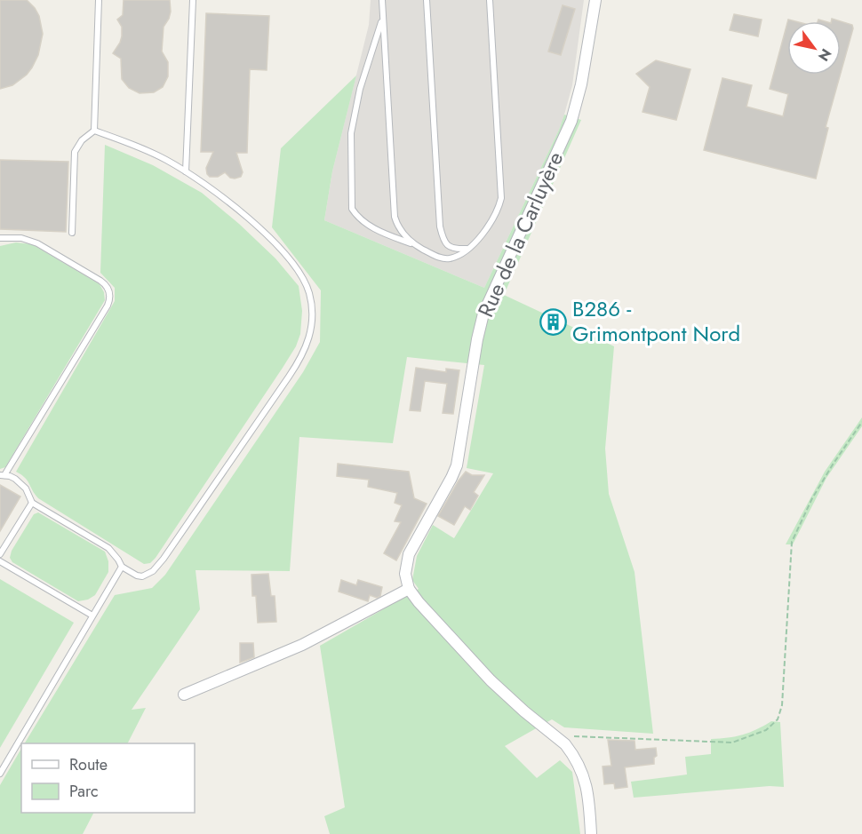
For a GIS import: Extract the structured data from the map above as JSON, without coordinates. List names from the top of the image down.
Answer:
{
  "streets": {
    "street": ["Rue de la Carluyère"]
  },
  "places": {
    "building": ["B286 - Grimontpont Nord"]
  },
  "legend": ["Route", "Parc"],
  "north": "bottom right"
}
